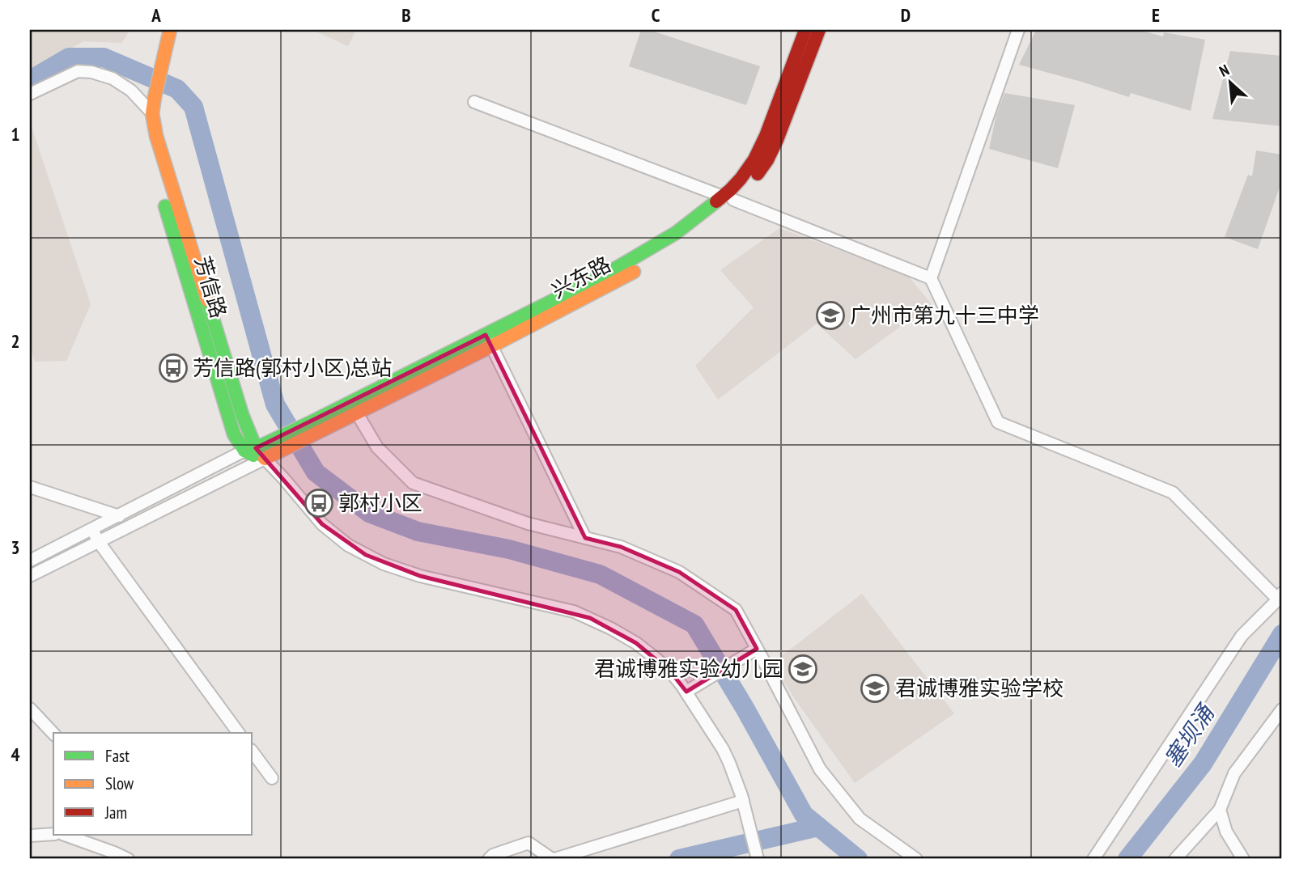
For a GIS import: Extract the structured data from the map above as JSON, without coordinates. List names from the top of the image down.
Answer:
{
  "streets": {
    "street": ["兴东路", "芳信路"]
  },
  "crossings": [
    ["兴东路", "芳信路"]
  ],
  "water": ["塞坝涌"],
  "places": {
    "school or university": ["广州市第九十三中学", "君诚博雅实验幼儿园", "君诚博雅实验学校"],
    "bus stop": ["芳信路(郭村小区)总站", "郭村小区"]
  },
  "legend": ["Fast", "Slow", "Jam"],
  "north": "top left",
  "grid": {
    "columns": [
      "A",
      "B",
      "C",
      "D",
      "E"
    ],
    "rows": [
      "1",
      "2",
      "3",
      "4"
    ]
  }
}
